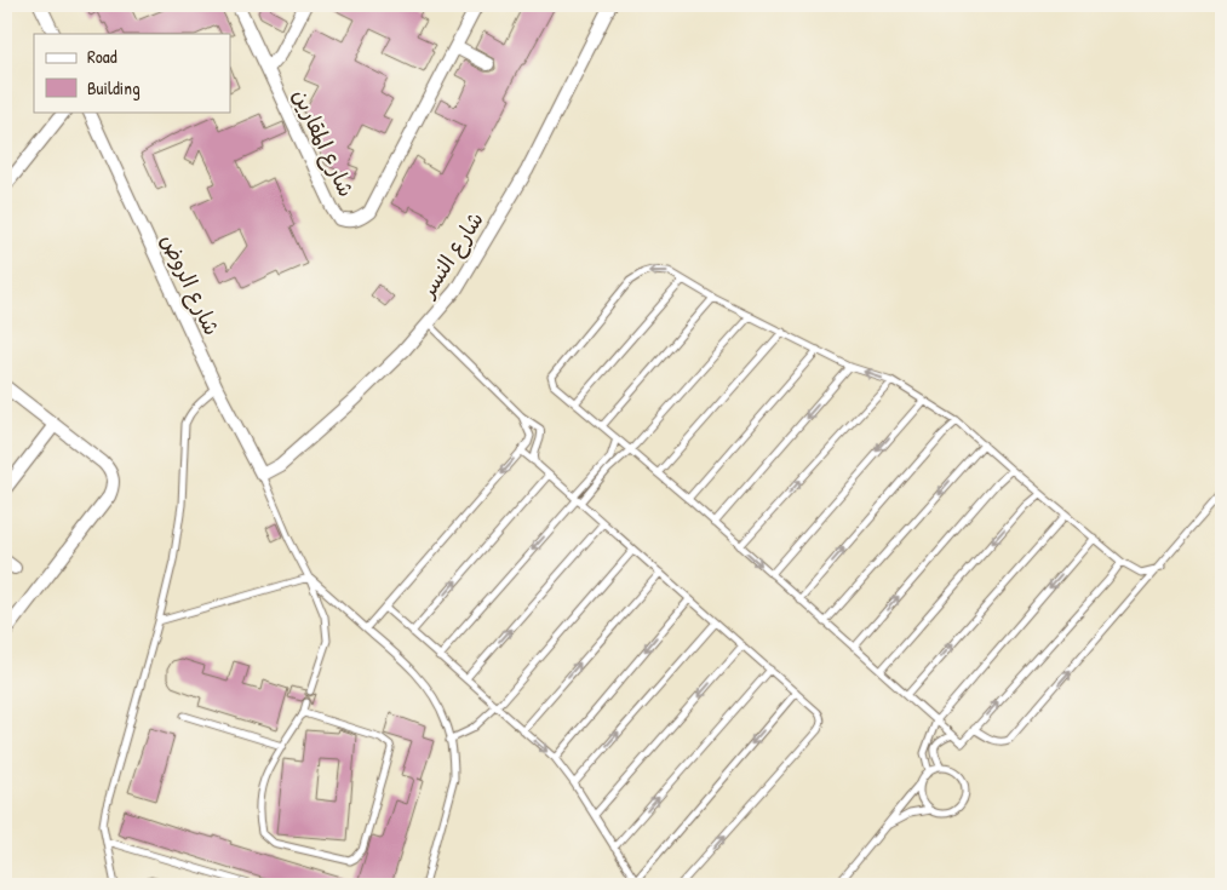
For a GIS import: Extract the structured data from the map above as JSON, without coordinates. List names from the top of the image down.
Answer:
{
  "streets": {
    "street": ["شارع المقارين", "شارع النسر", "شارع الروض"]
  },
  "crossings": [
    ["شارع النسر", "شارع الروض"]
  ],
  "legend": ["Road", "Building"]
}
